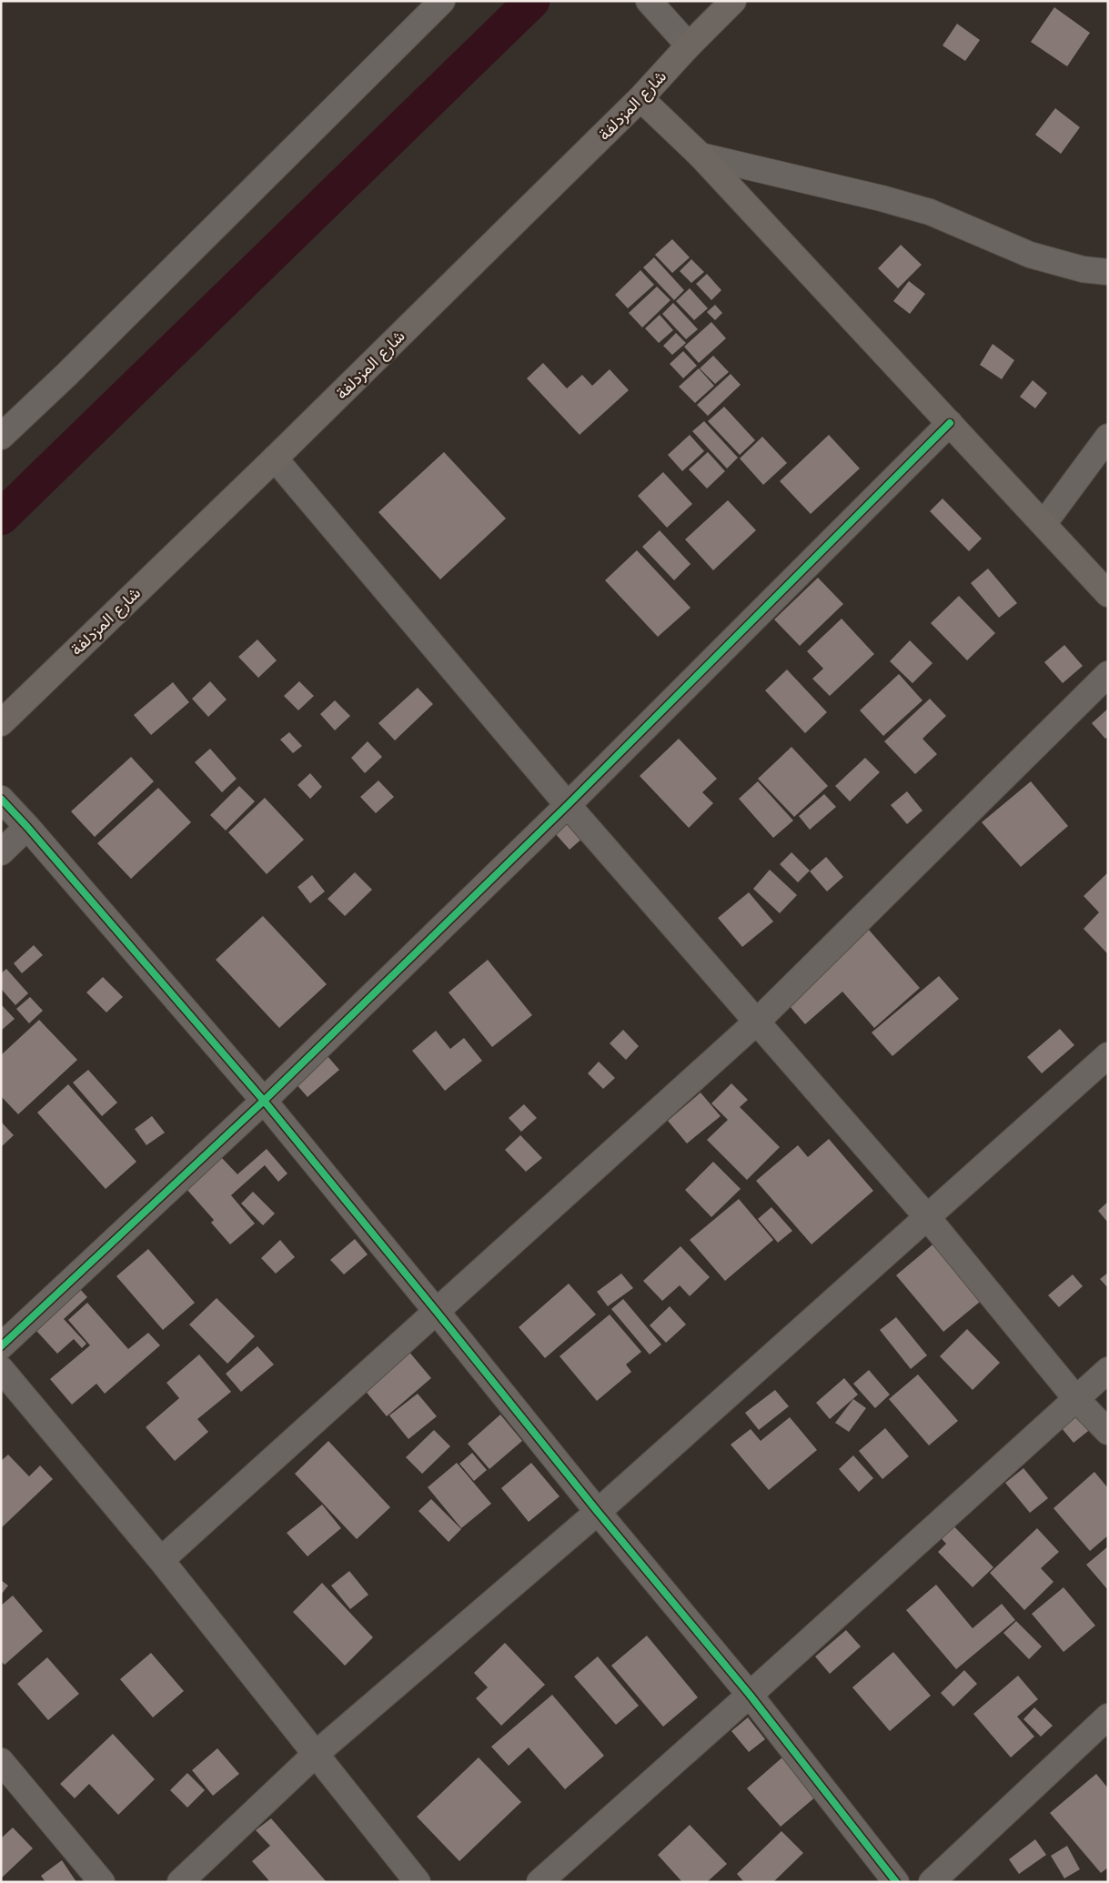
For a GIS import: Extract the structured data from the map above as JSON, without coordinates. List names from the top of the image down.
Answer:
{
  "streets": {
    "street": ["شارع المزدلفة"]
  }
}
